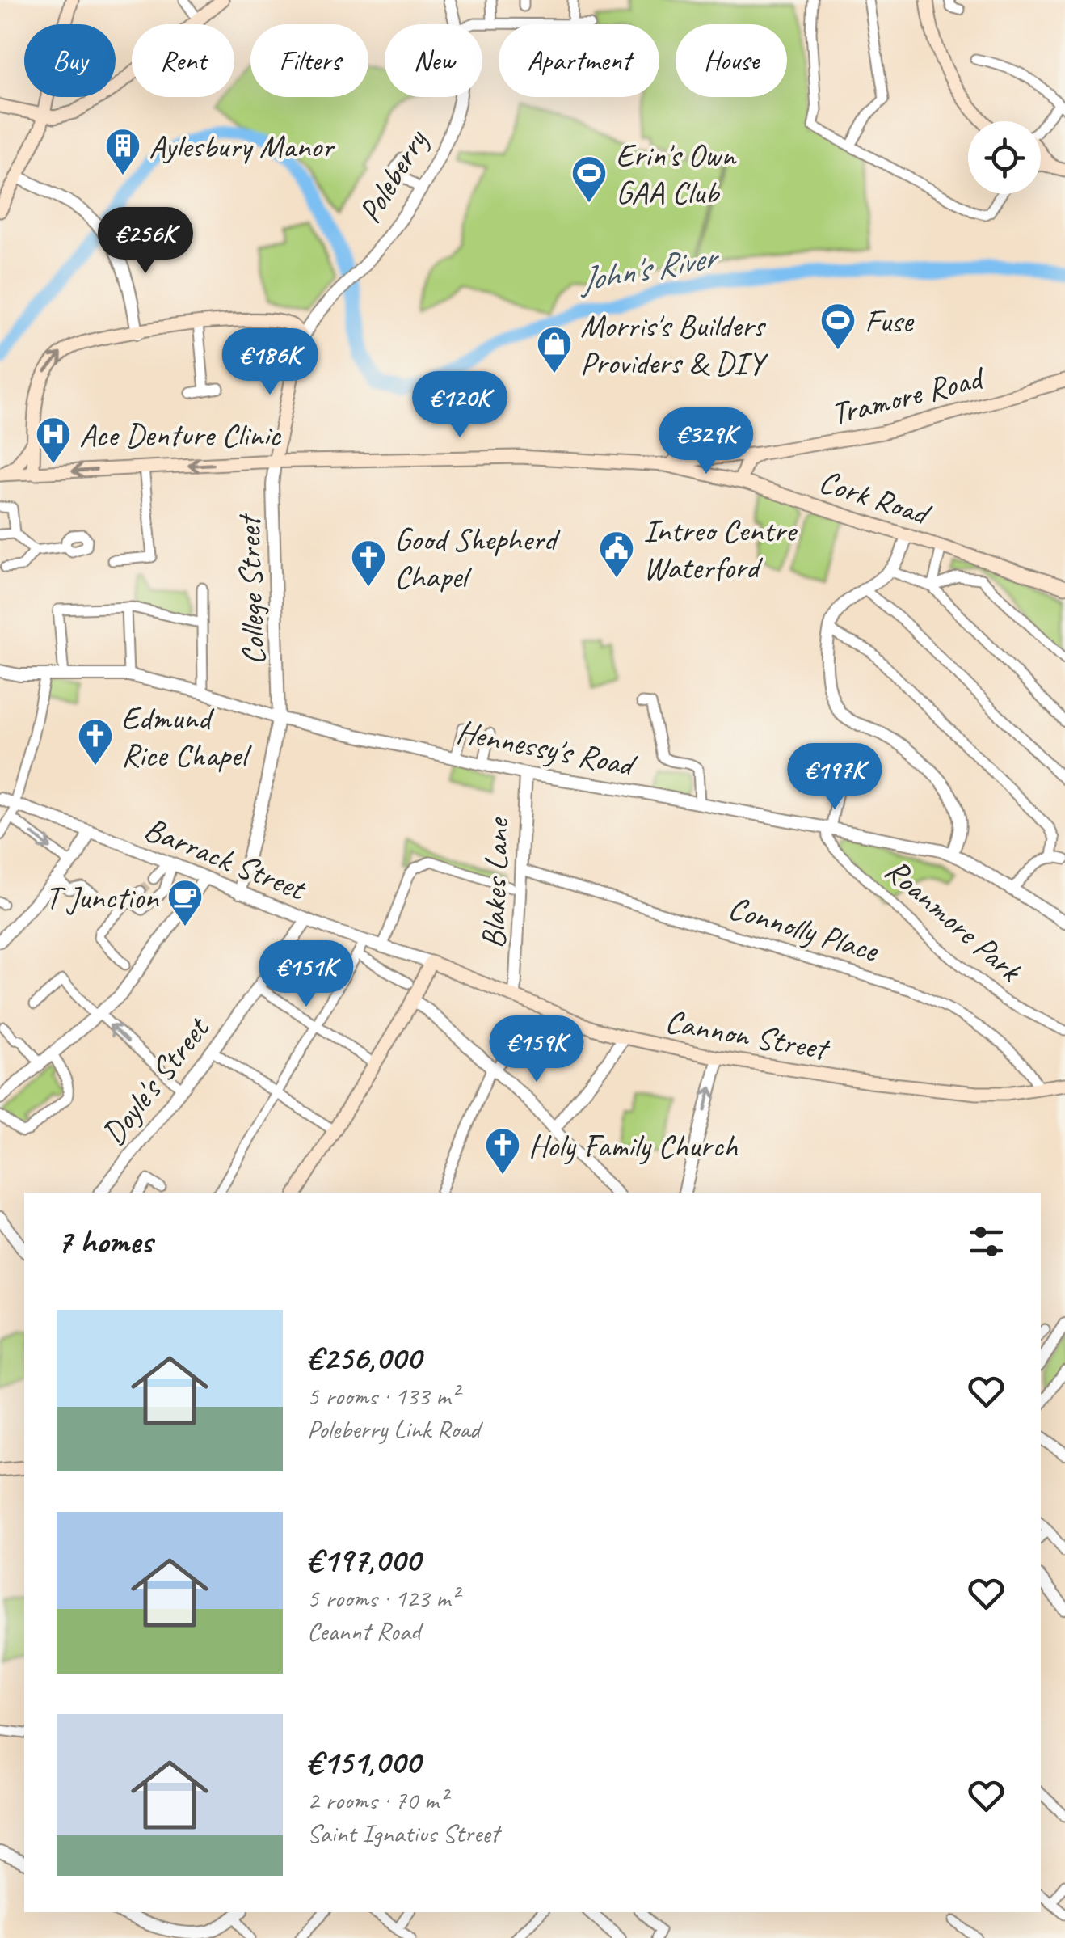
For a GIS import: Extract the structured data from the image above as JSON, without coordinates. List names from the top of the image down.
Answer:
{
  "streets": {
    "main road": ["Tramore Road", "Cork Road", "Cannon Street"],
    "street": [
      "Poleberry",
      "College Street",
      "Hennessy's Road",
      "Barrack Street",
      "Blakes Lane",
      "Roanmore Park",
      "Connolly Place",
      "Doyle's Street"
    ]
  },
  "crossings": [
    ["Tramore Road", "Cork Road"],
    ["Cork Road", "College Street"],
    ["College Street", "Hennessy's Road"],
    ["College Street", "Barrack Street"],
    ["Hennessy's Road", "Blakes Lane"],
    ["Hennessy's Road", "Roanmore Park"],
    ["Barrack Street", "Cannon Street"],
    ["Barrack Street", "Doyle's Street"],
    ["Blakes Lane", "Connolly Place"],
    ["Blakes Lane", "Cannon Street"],
    ["Connolly Place", "Cannon Street"]
  ],
  "water": ["John's River"],
  "places": {
    "building": ["Aylesbury Manor"],
    "sports": ["Erin's Own GAA Club", "Fuse"],
    "shop": ["Morris's Builders Providers & DIY"],
    "hospital": ["Ace Denture Clinic"],
    "public building": ["Intreo Centre Waterford"],
    "church": ["Good Shepherd Chapel", "Edmund Rice Chapel", "Holy Family Church"],
    "cafe": ["T Junction"]
  },
  "page": {
    "chip": [
      "Buy",
      "Rent",
      "Filters",
      "New",
      "Apartment",
      "House"
    ],
    "price": [
      "€256K",
      "€186K",
      "€120K",
      "€329K",
      "€197K",
      "€151K",
      "€159K"
    ],
    "heading": "7 homes",
    "list": [
      {
        "name": "€256,000",
        "note": "5 rooms · 133 m² · Poleberry Link Road"
      },
      {
        "name": "€197,000",
        "note": "5 rooms · 123 m² · Ceannt Road"
      },
      {
        "name": "€151,000",
        "note": "2 rooms · 70 m² · Saint Ignatius Street"
      }
    ]
  }
}
